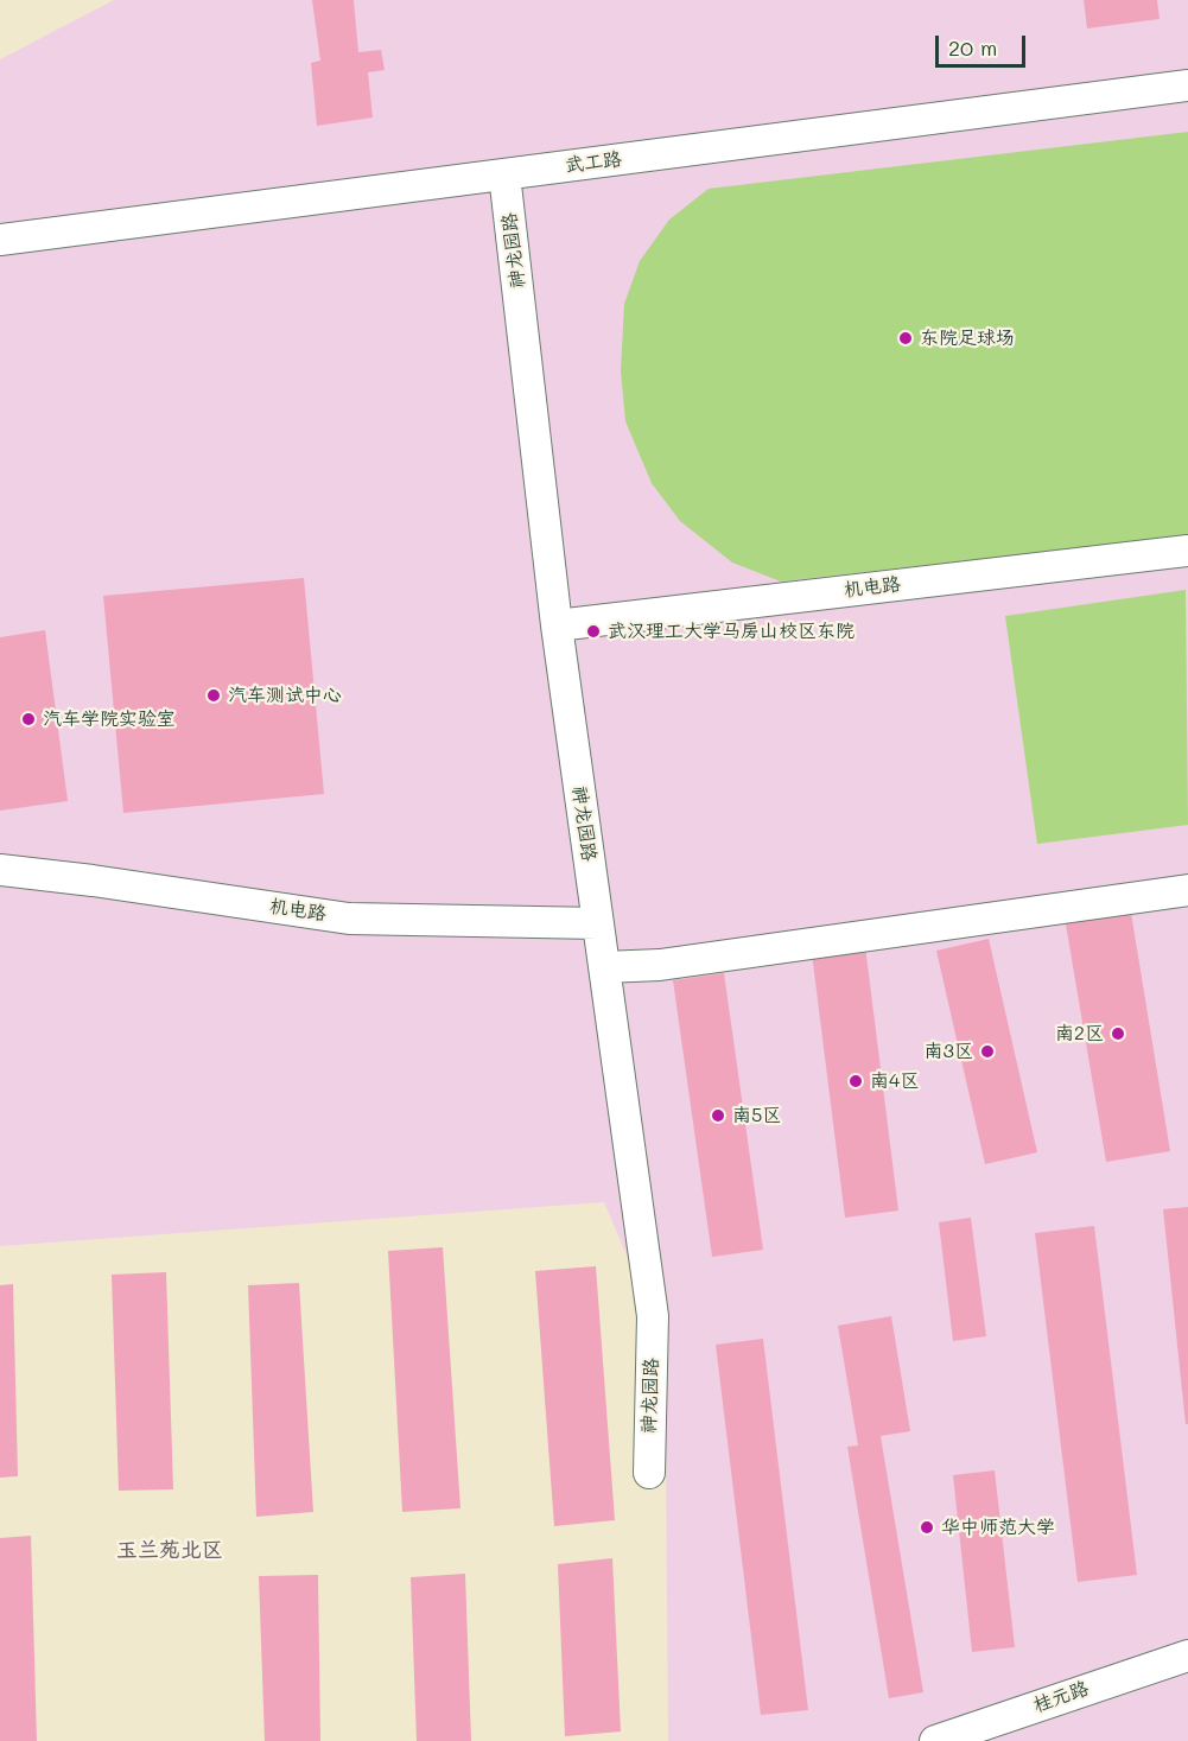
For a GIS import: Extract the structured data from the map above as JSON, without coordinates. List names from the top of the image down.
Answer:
{
  "streets": {
    "street": [
      "武工路",
      "神龙园路",
      "机电路",
      "桂元路"
    ]
  },
  "crossings": [
    ["武工路", "神龙园路"],
    ["神龙园路", "机电路"]
  ],
  "districts": ["玉兰苑北区"],
  "places": [
    "东院足球场",
    "武汉理工大学马房山校区东院",
    "汽车测试中心",
    "汽车学院实验室",
    "南2区",
    "南3区",
    "南4区",
    "南5区",
    "华中师范大学"
  ],
  "scale_bar": "20 m"
}
